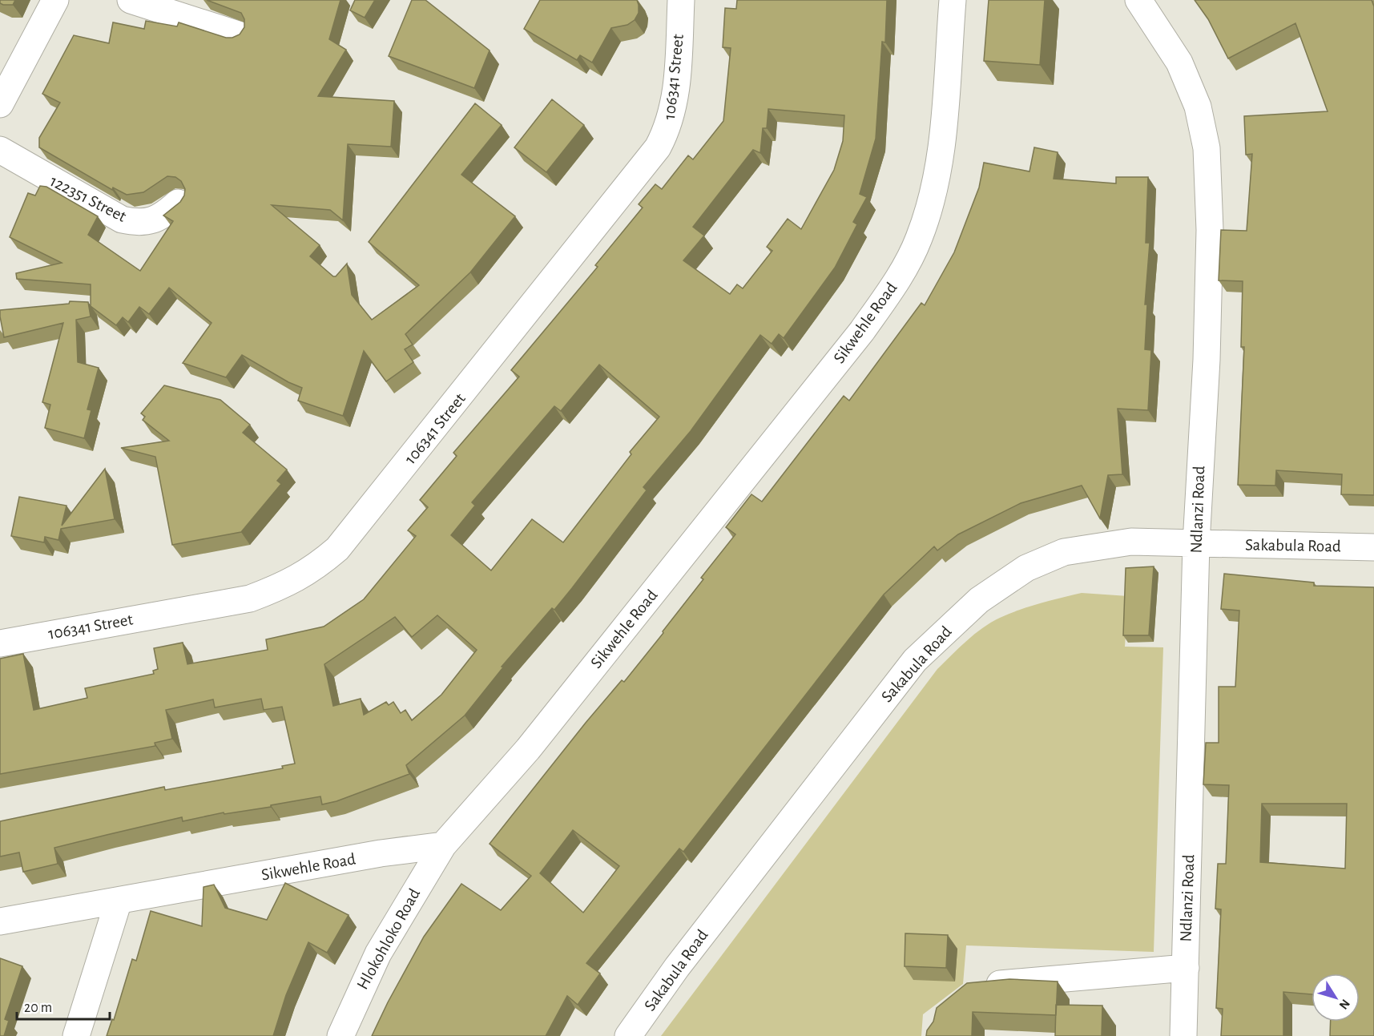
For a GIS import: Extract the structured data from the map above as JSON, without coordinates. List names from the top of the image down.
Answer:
{
  "streets": {
    "street": [
      "106341 Street",
      "122351 Street",
      "Sikwehle Road",
      "Ndlanzi Road",
      "Sakabula Road",
      "Hlokohloko Road"
    ]
  },
  "crossings": [
    ["Sikwehle Road", "Hlokohloko Road"],
    ["Ndlanzi Road", "Sakabula Road"]
  ],
  "scale_bar": "20 m",
  "north": "bottom right"
}
